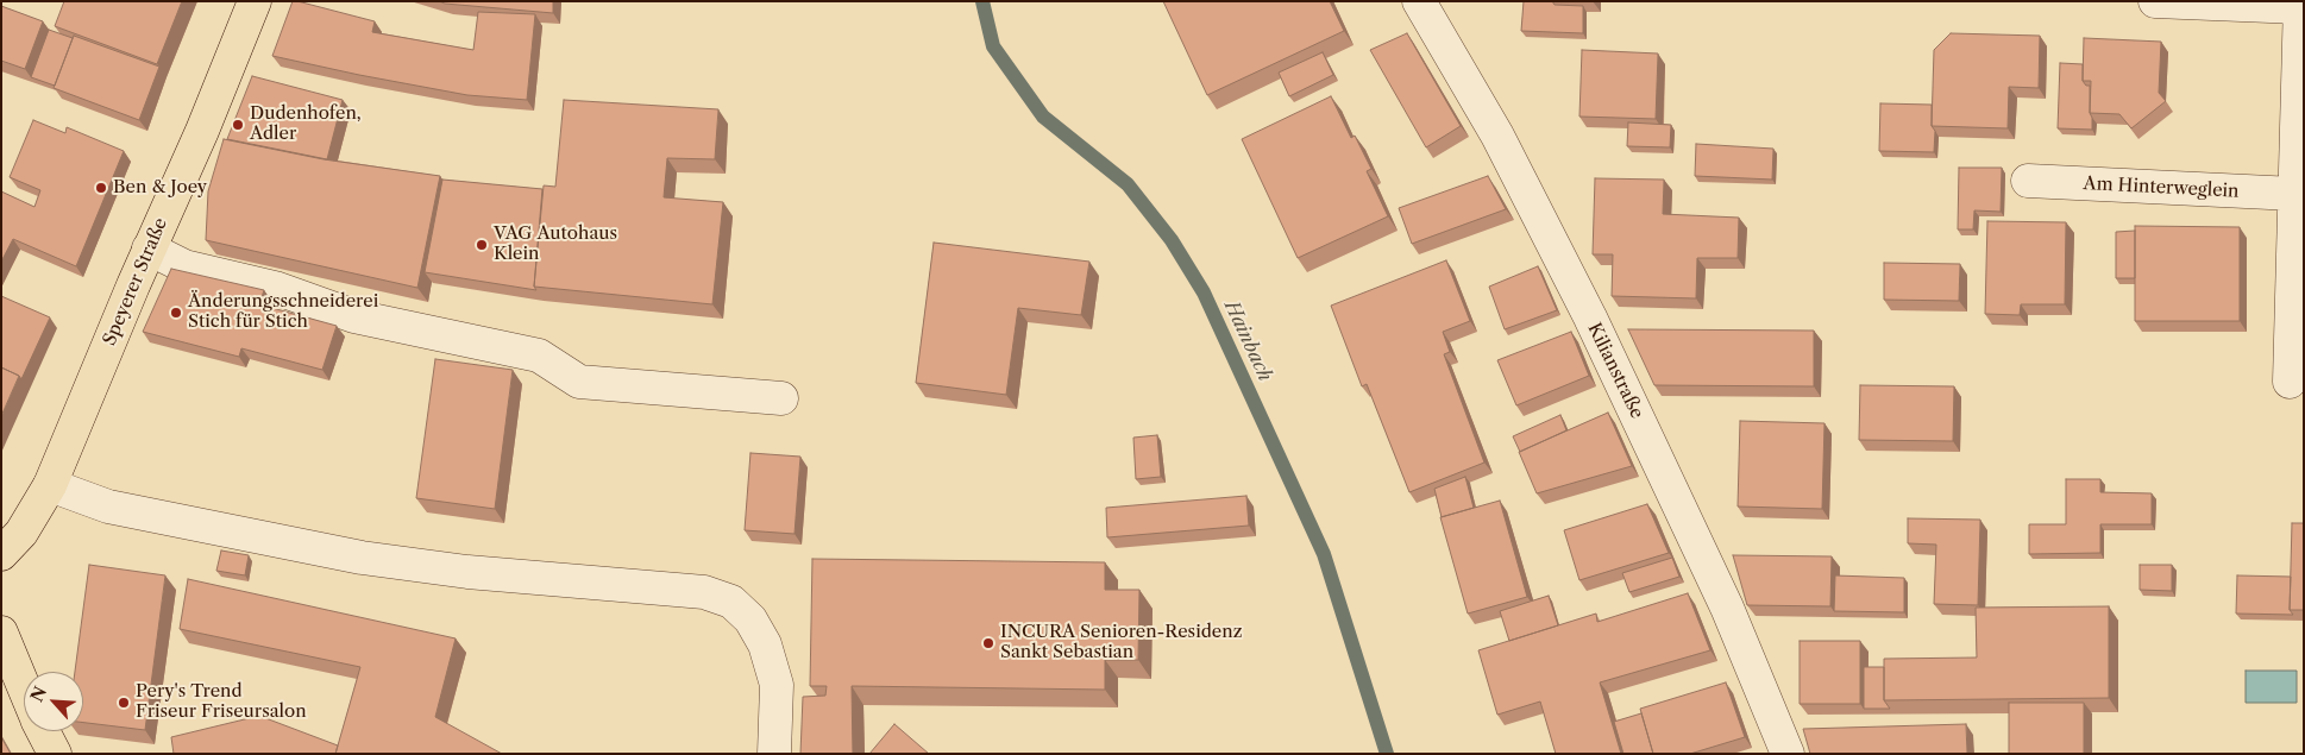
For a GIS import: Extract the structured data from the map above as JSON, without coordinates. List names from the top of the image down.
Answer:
{
  "streets": {
    "main road": ["Speyerer Straße"],
    "street": ["Am Hinterweglein", "Kilianstraße"]
  },
  "water": ["Hainbach"],
  "places": [
    "Dudenhofen, Adler",
    "Ben & Joey",
    "VAG Autohaus Klein",
    "Änderungsschneiderei Stich für Stich",
    "INCURA Senioren-Residenz Sankt Sebastian",
    "Pery's Trend Friseur Friseursalon"
  ],
  "north": "top left"
}
